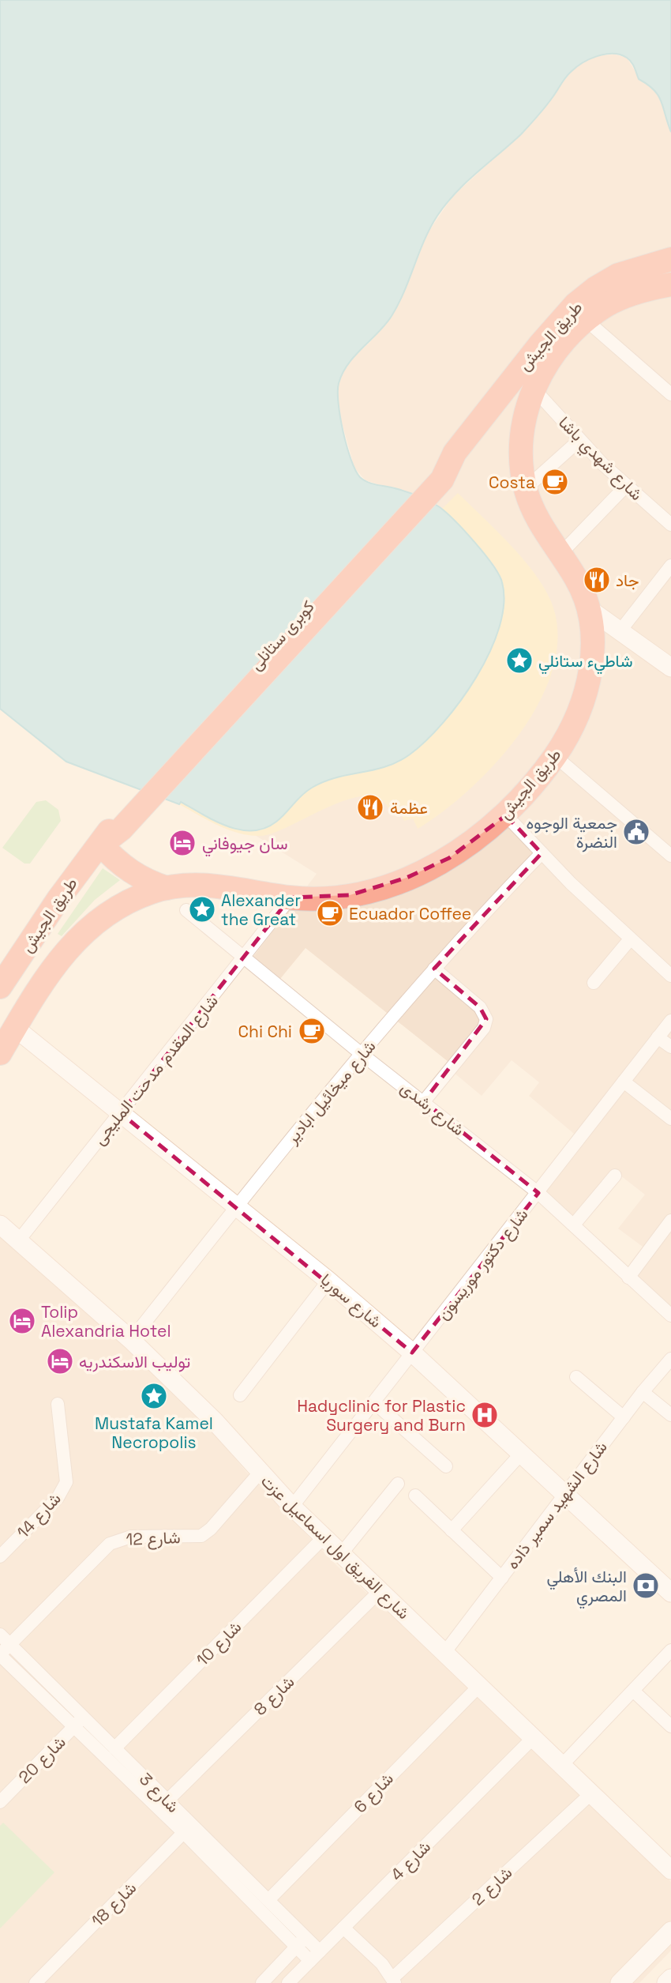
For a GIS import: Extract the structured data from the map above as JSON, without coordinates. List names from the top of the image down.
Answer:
{
  "streets": {
    "highway": ["طريق الجيش", "كوبرى ستانلى"],
    "street": [
      "شارع شهدي باشا",
      "شارع المقدم مدحت المليجى",
      "شارع ميخائيل ابادير",
      "شارع رشدى",
      "شارع دكتور موريسون",
      "شارع سوريا",
      "شارع الشهيد سمير ذاده",
      "شارع 14",
      "شارع 12",
      "شارع الفريق اول اسماعيل عزت",
      "شارع 10",
      "شارع 8",
      "شارع 20",
      "شارع 3",
      "شارع 6",
      "شارع 4",
      "شارع 2",
      "شارع 18"
    ]
  },
  "crossings": [
    ["طريق الجيش", "شارع شهدي باشا"],
    ["طريق الجيش", "كوبرى ستانلى"],
    ["طريق الجيش", "شارع المقدم مدحت المليجى"],
    ["طريق الجيش", "شارع سوريا"],
    ["شارع المقدم مدحت المليجى", "شارع رشدى"],
    ["شارع المقدم مدحت المليجى", "شارع سوريا"],
    ["شارع المقدم مدحت المليجى", "شارع الفريق اول اسماعيل عزت"],
    ["شارع ميخائيل ابادير", "شارع رشدى"],
    ["شارع ميخائيل ابادير", "شارع سوريا"],
    ["شارع ميخائيل ابادير", "شارع الفريق اول اسماعيل عزت"],
    ["شارع رشدى", "شارع دكتور موريسون"],
    ["شارع دكتور موريسون", "شارع سوريا"],
    ["شارع دكتور موريسون", "شارع الفريق اول اسماعيل عزت"],
    ["شارع سوريا", "شارع الشهيد سمير ذاده"],
    ["شارع الشهيد سمير ذاده", "شارع الفريق اول اسماعيل عزت"],
    ["شارع 12", "شارع الفريق اول اسماعيل عزت"],
    ["شارع 12", "شارع 3"],
    ["شارع الفريق اول اسماعيل عزت", "شارع 10"],
    ["شارع الفريق اول اسماعيل عزت", "شارع 8"],
    ["شارع الفريق اول اسماعيل عزت", "شارع 6"],
    ["شارع الفريق اول اسماعيل عزت", "شارع 4"],
    ["شارع الفريق اول اسماعيل عزت", "شارع 2"],
    ["شارع 10", "شارع 3"],
    ["شارع 8", "شارع 3"],
    ["شارع 20", "شارع 3"],
    ["شارع 3", "شارع 6"],
    ["شارع 3", "شارع 4"],
    ["شارع 3", "شارع 18"]
  ],
  "places": {
    "cafe": ["Costa", "Ecuador Coffee", "Chi Chi"],
    "restaurant": ["جاد", "عظمة"],
    "place": ["شاطيء ستانلي", "Alexander the Great", "Mustafa Kamel Necropolis"],
    "public building": ["جمعية الوجوه النضرة"],
    "hotel": ["سان جيوفاني", "Tolip Alexandria Hotel", "توليب الاسكندريه"],
    "hospital": ["Hadyclinic for Plastic Surgery and Burn"],
    "bank": ["البنك الأهلي المصري"]
  }
}
